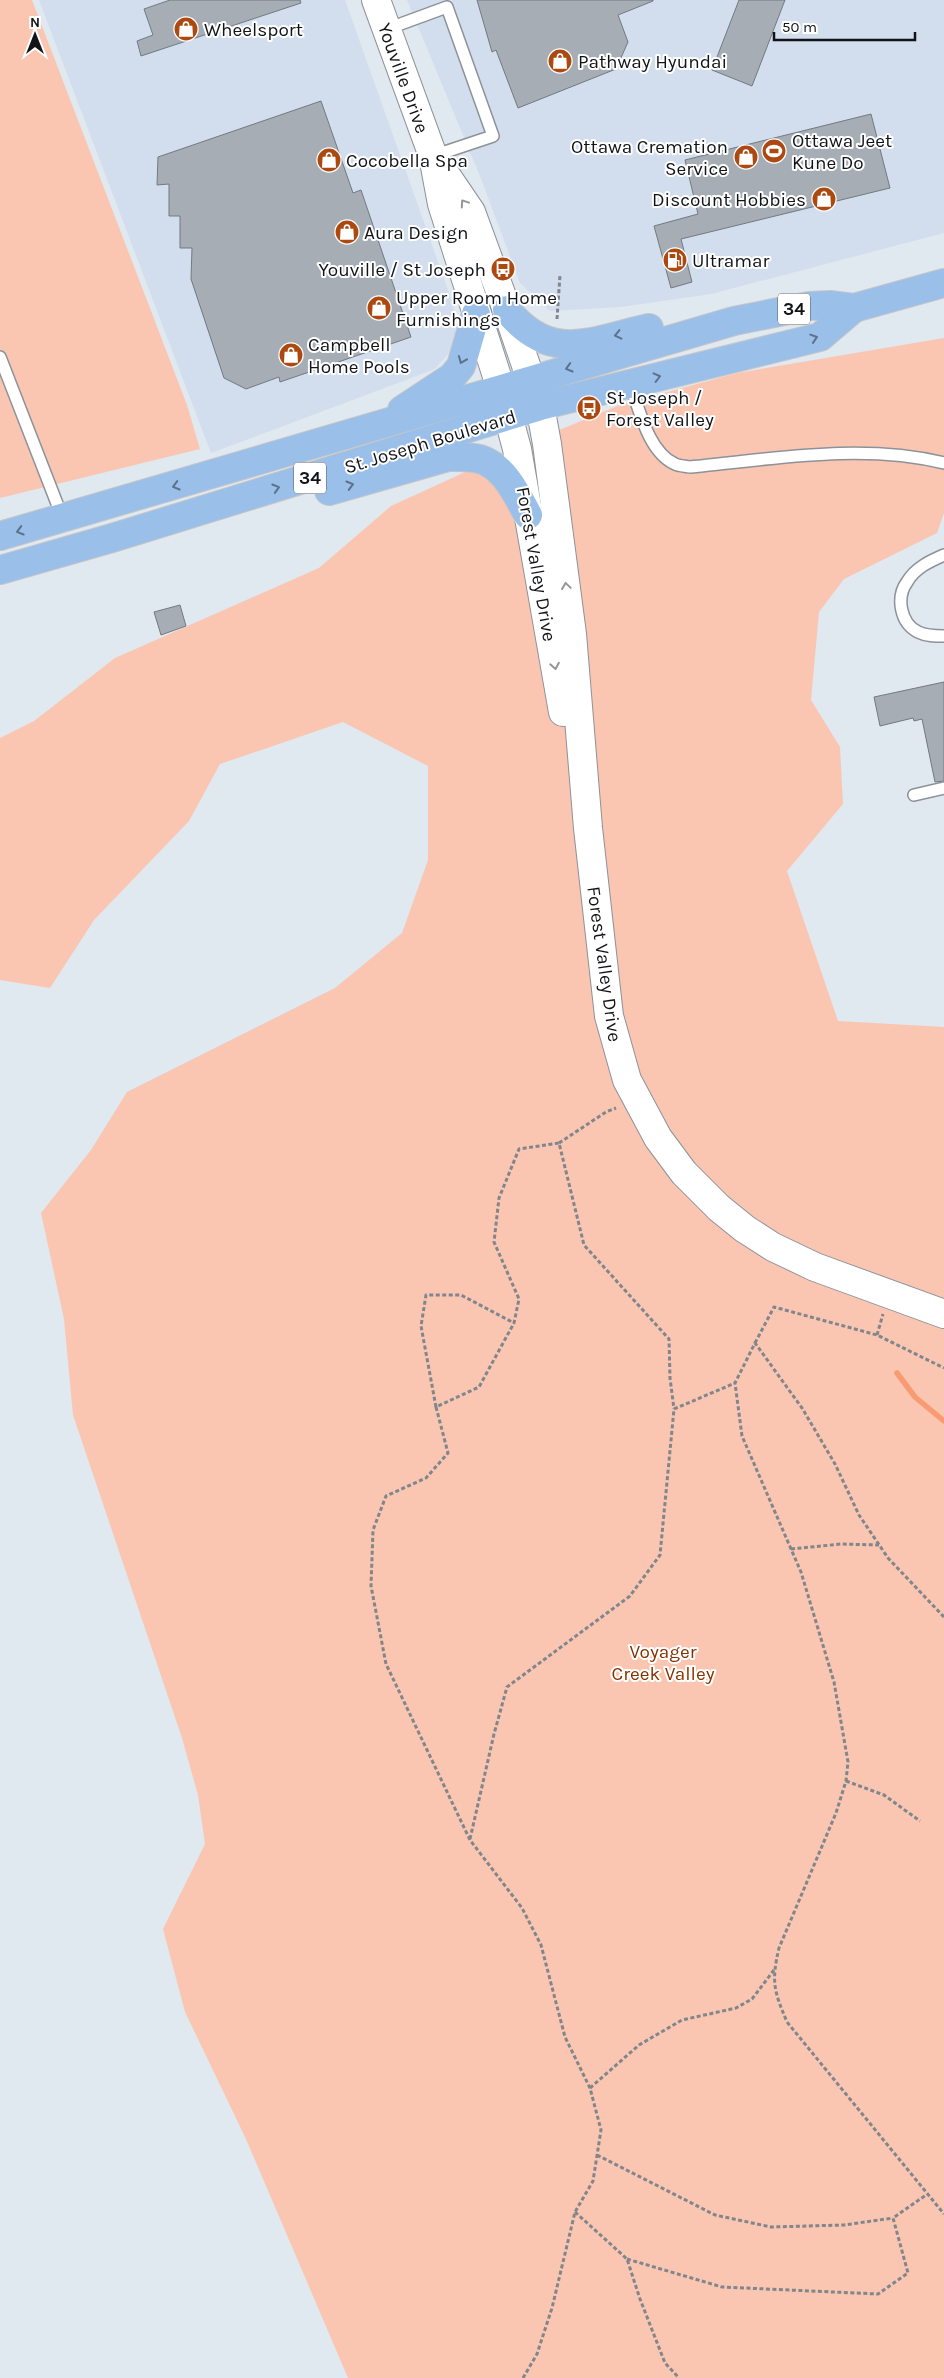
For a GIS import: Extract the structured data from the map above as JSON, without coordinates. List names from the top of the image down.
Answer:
{
  "streets": {
    "main road": ["34", "St. Joseph Boulevard"],
    "street": ["Youville Drive", "Forest Valley Drive"]
  },
  "crossings": [
    ["Youville Drive", "St. Joseph Boulevard"],
    ["Youville Drive", "Forest Valley Drive"],
    ["St. Joseph Boulevard", "Forest Valley Drive"]
  ],
  "parks": ["Voyager Creek Valley"],
  "places": {
    "shop": [
      "Wheelsport",
      "Pathway Hyundai",
      "Ottawa Cremation Service",
      "Cocobella Spa",
      "Discount Hobbies",
      "Aura Design",
      "Upper Room Home Furnishings",
      "Campbell Home Pools"
    ],
    "sports": ["Ottawa Jeet Kune Do"],
    "fuel station": ["Ultramar"],
    "bus stop": ["Youville / St Joseph", "St Joseph / Forest Valley"]
  },
  "scale_bar": "50 m",
  "north": "top"
}
